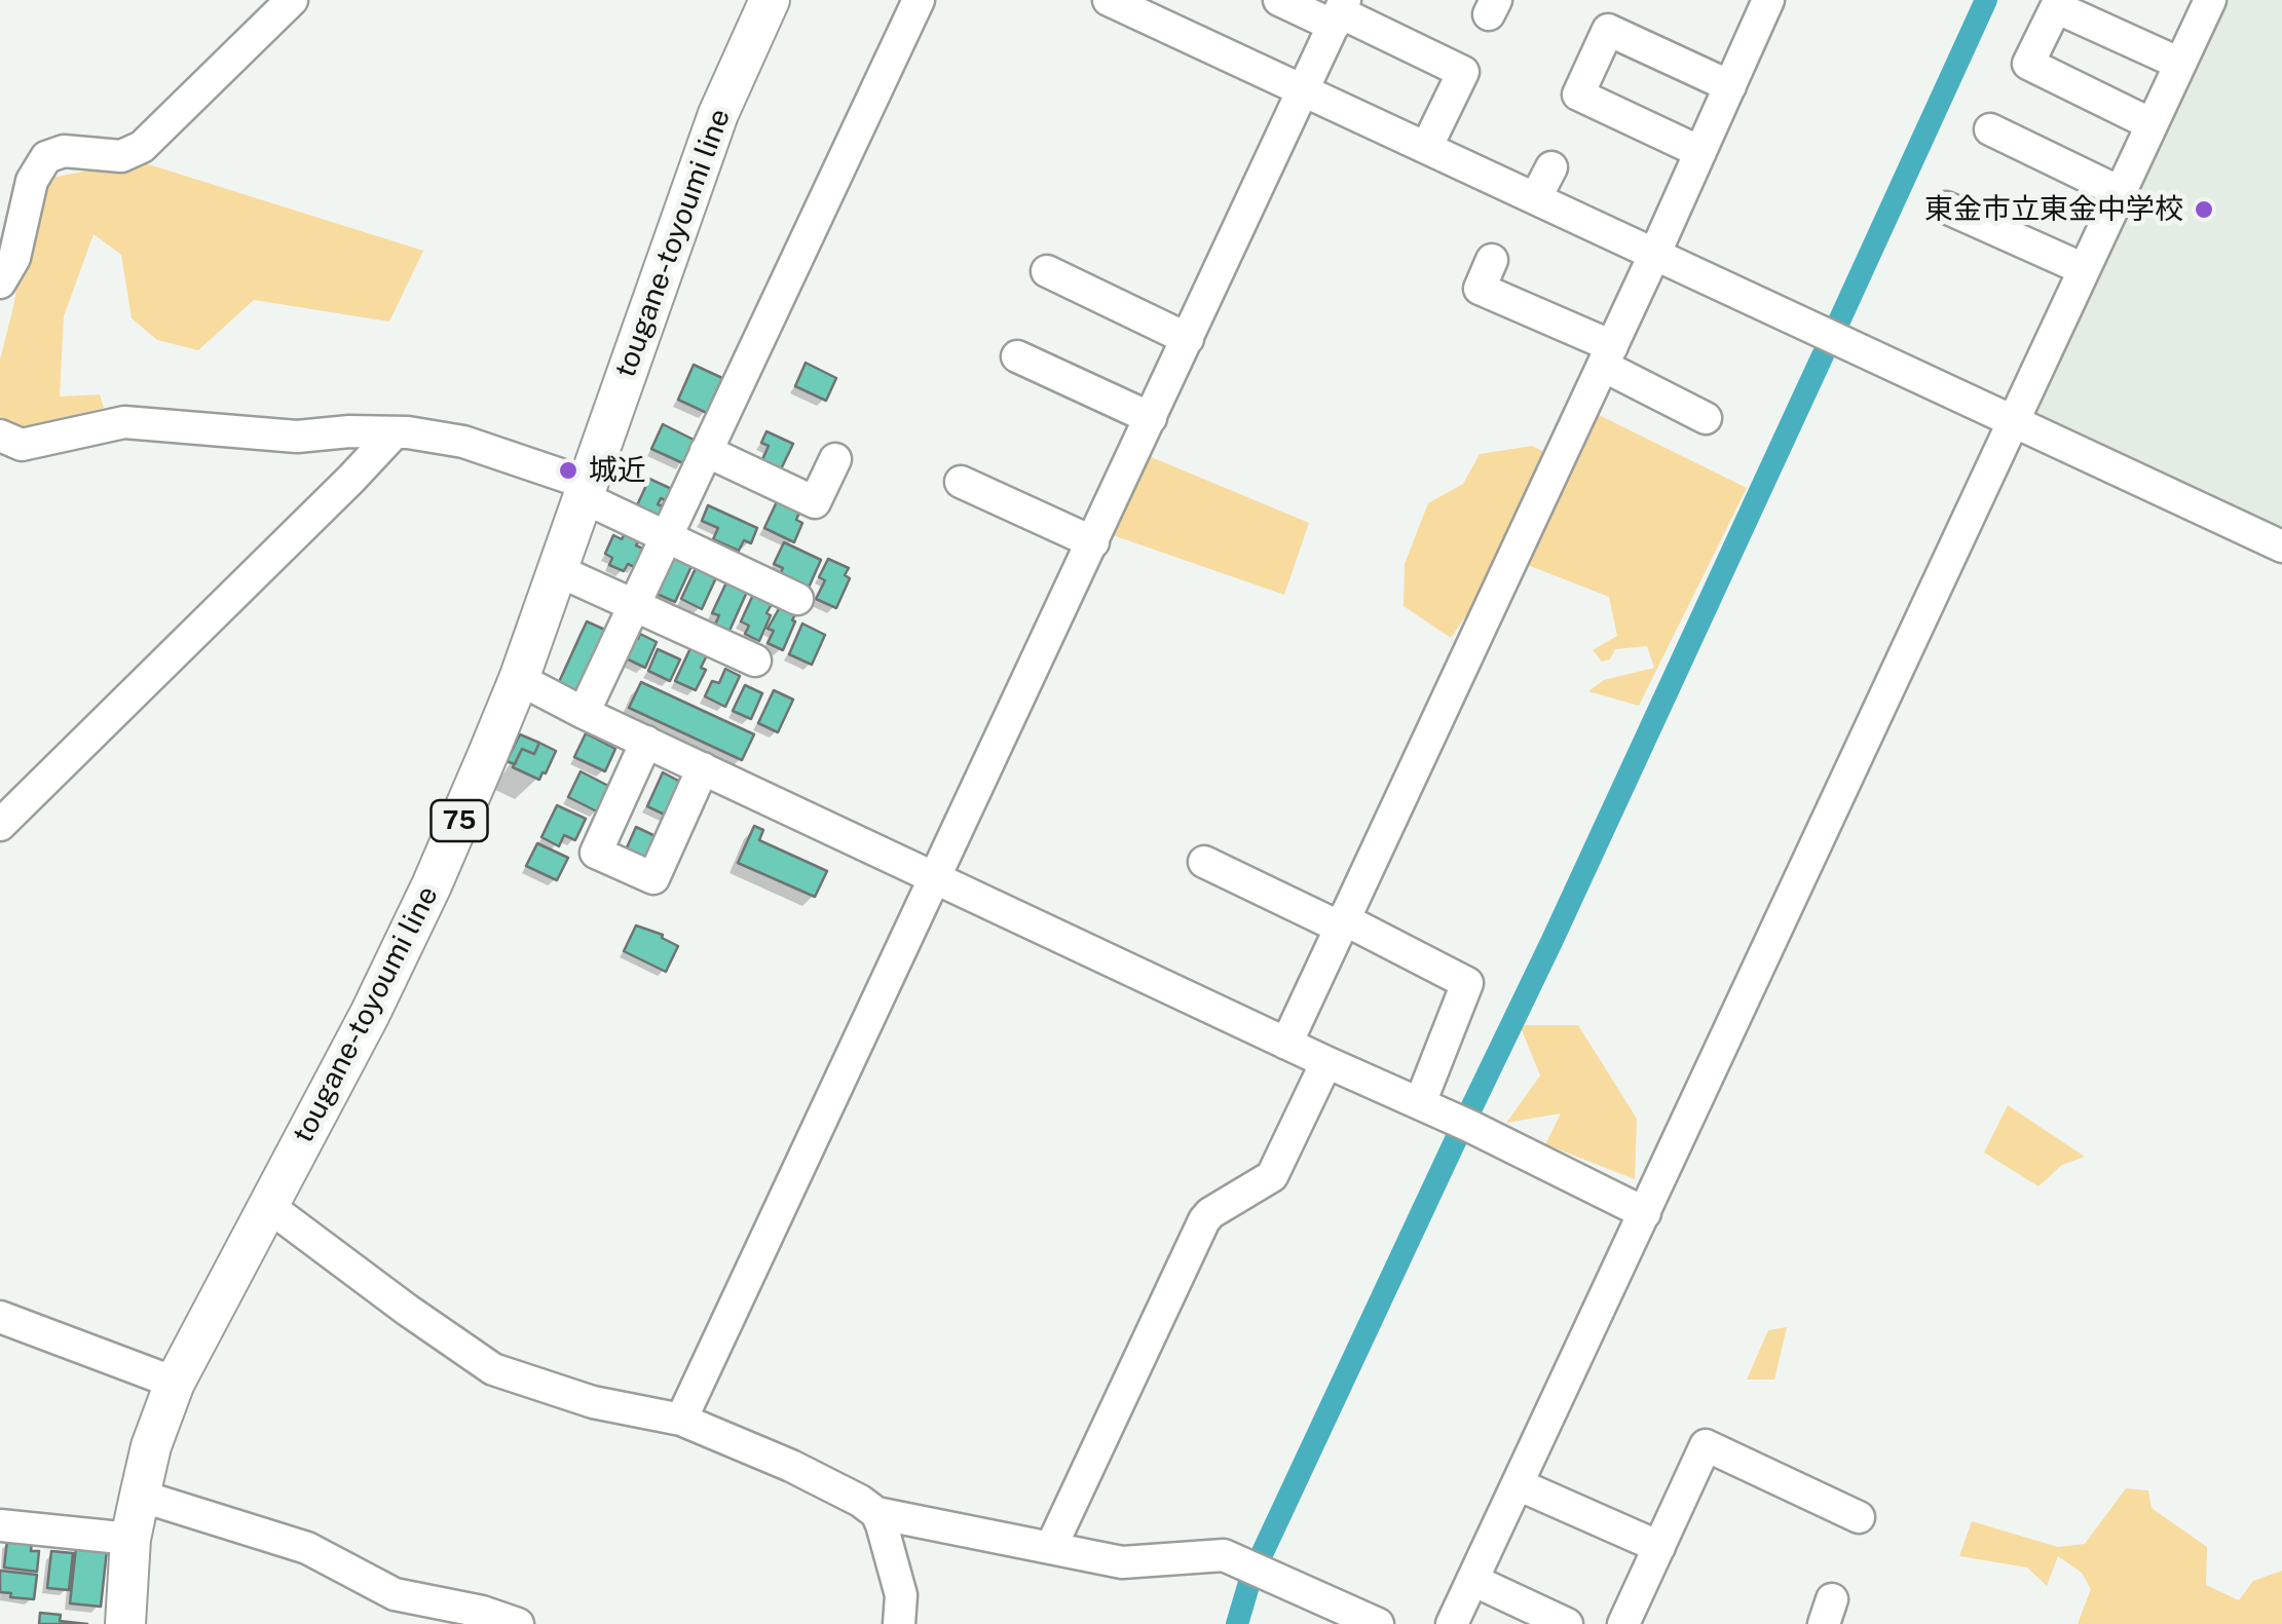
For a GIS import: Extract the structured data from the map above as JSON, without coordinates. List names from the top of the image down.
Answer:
{
  "streets": {
    "main road": ["tougane-toyoumi line", "75"]
  },
  "places": ["東金市立東金中学校", "城近"]
}
